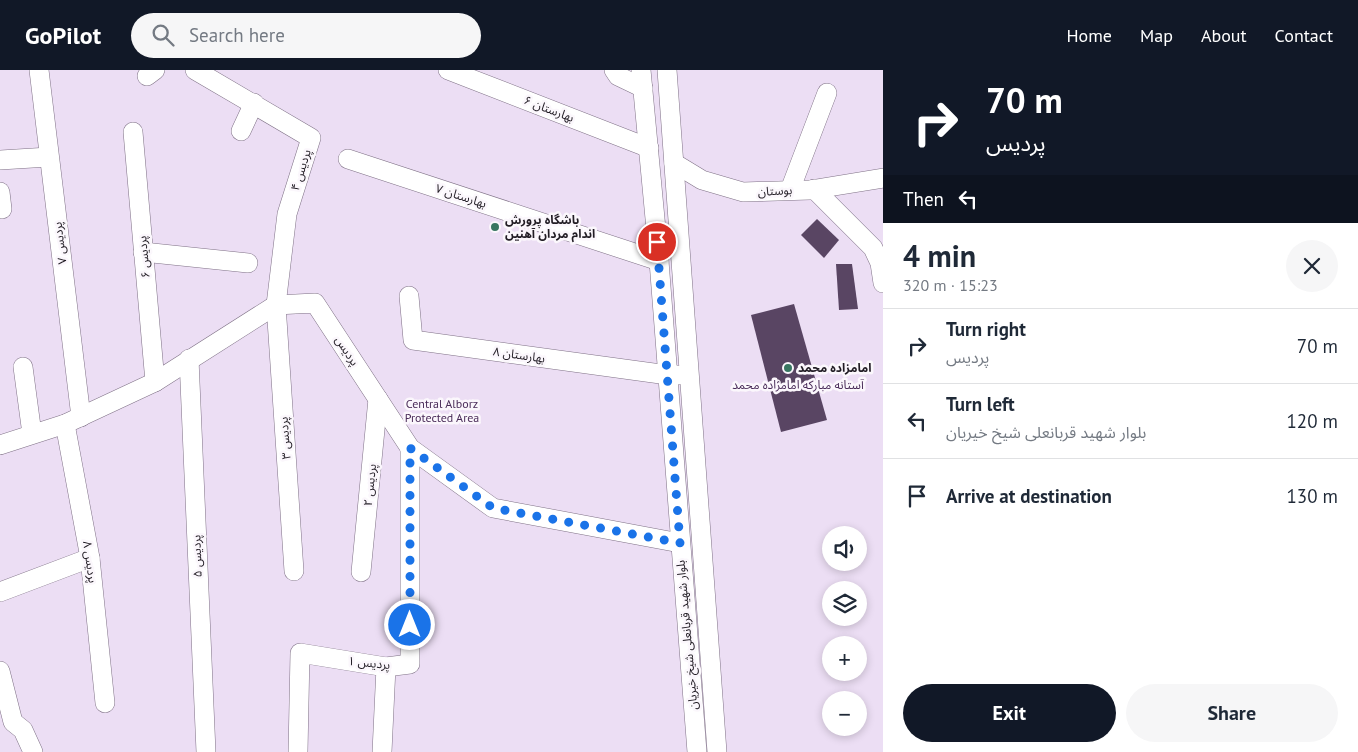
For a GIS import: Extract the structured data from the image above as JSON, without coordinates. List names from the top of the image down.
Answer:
{
  "streets": {
    "street": [
      "بهارستان ۶",
      "پردیس ۴",
      "بوستان",
      "بهارستان ۷",
      "پردیس ۷",
      "پردیس ۶",
      "پردیس",
      "بهارستان ۸",
      "پردیس ۳",
      "پردیس ۲",
      "پردیس ۵",
      "پردیس ۸",
      "بلوار شهید قربانعلی شیخ خیریان",
      "پردیس ۱"
    ]
  },
  "crossings": [
    ["بهارستان ۶", "بلوار شهید قربانعلی شیخ خیریان"],
    ["پردیس ۴", "پردیس"],
    ["پردیس ۴", "پردیس ۳"],
    ["بهارستان ۷", "بلوار شهید قربانعلی شیخ خیریان"],
    ["پردیس ۷", "پردیس"],
    ["پردیس ۷", "پردیس ۸"],
    ["پردیس ۶", "پردیس"],
    ["پردیس", "پردیس ۳"],
    ["پردیس", "پردیس ۲"],
    ["پردیس", "پردیس ۵"],
    ["پردیس", "پردیس ۸"],
    ["پردیس", "بلوار شهید قربانعلی شیخ خیریان"],
    ["پردیس", "پردیس ۱"],
    ["بهارستان ۸", "بلوار شهید قربانعلی شیخ خیریان"]
  ],
  "parks": ["آستانه مبارکه امامزاده محمد", "Central Alborz Protected Area"],
  "places": ["باشگاه پرورش اندام مردان آهنین", "امامزاده محمد"],
  "page": {
    "header": "GoPilot",
    "search": "Search here",
    "nav": [
      "Home",
      "Map",
      "About",
      "Contact"
    ],
    "turn": ["70 m", "پردیس"],
    "then": "Then",
    "heading": ["4 min", "320 m · 15:23"],
    "list": [
      {
        "name": "Turn right",
        "note": "پردیس",
        "value": "70 m"
      },
      {
        "name": "Turn left",
        "note": "بلوار شهید قربانعلی شیخ خیریان",
        "value": "120 m"
      },
      {
        "name": "Arrive at destination",
        "value": "130 m"
      }
    ],
    "map_buttons": ["+", "−"],
    "buttons": ["Exit", "Share"]
  }
}
